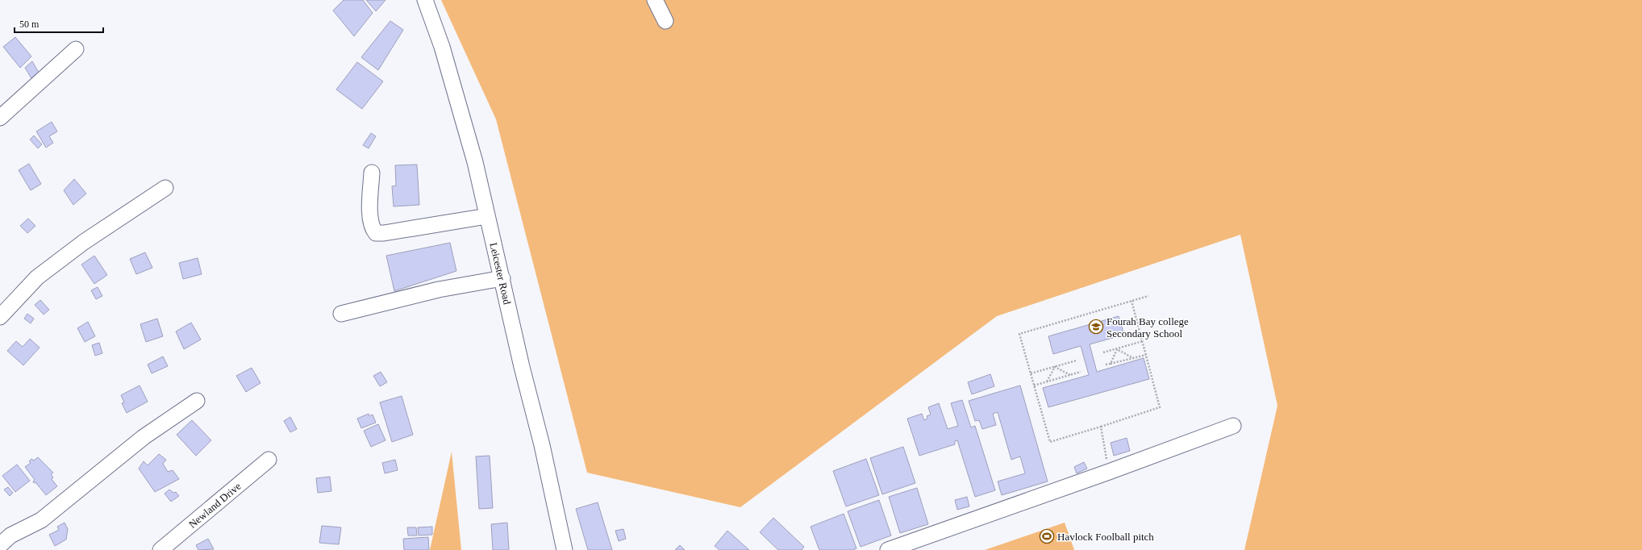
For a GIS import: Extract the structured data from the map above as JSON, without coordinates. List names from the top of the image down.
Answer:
{
  "streets": {
    "street": ["Leicester Road", "Newland Drive"]
  },
  "places": {
    "school or university": ["Fourah Bay college Secondary School"],
    "sports": ["Havlock Foolball pitch"]
  },
  "scale_bar": "50 m"
}
